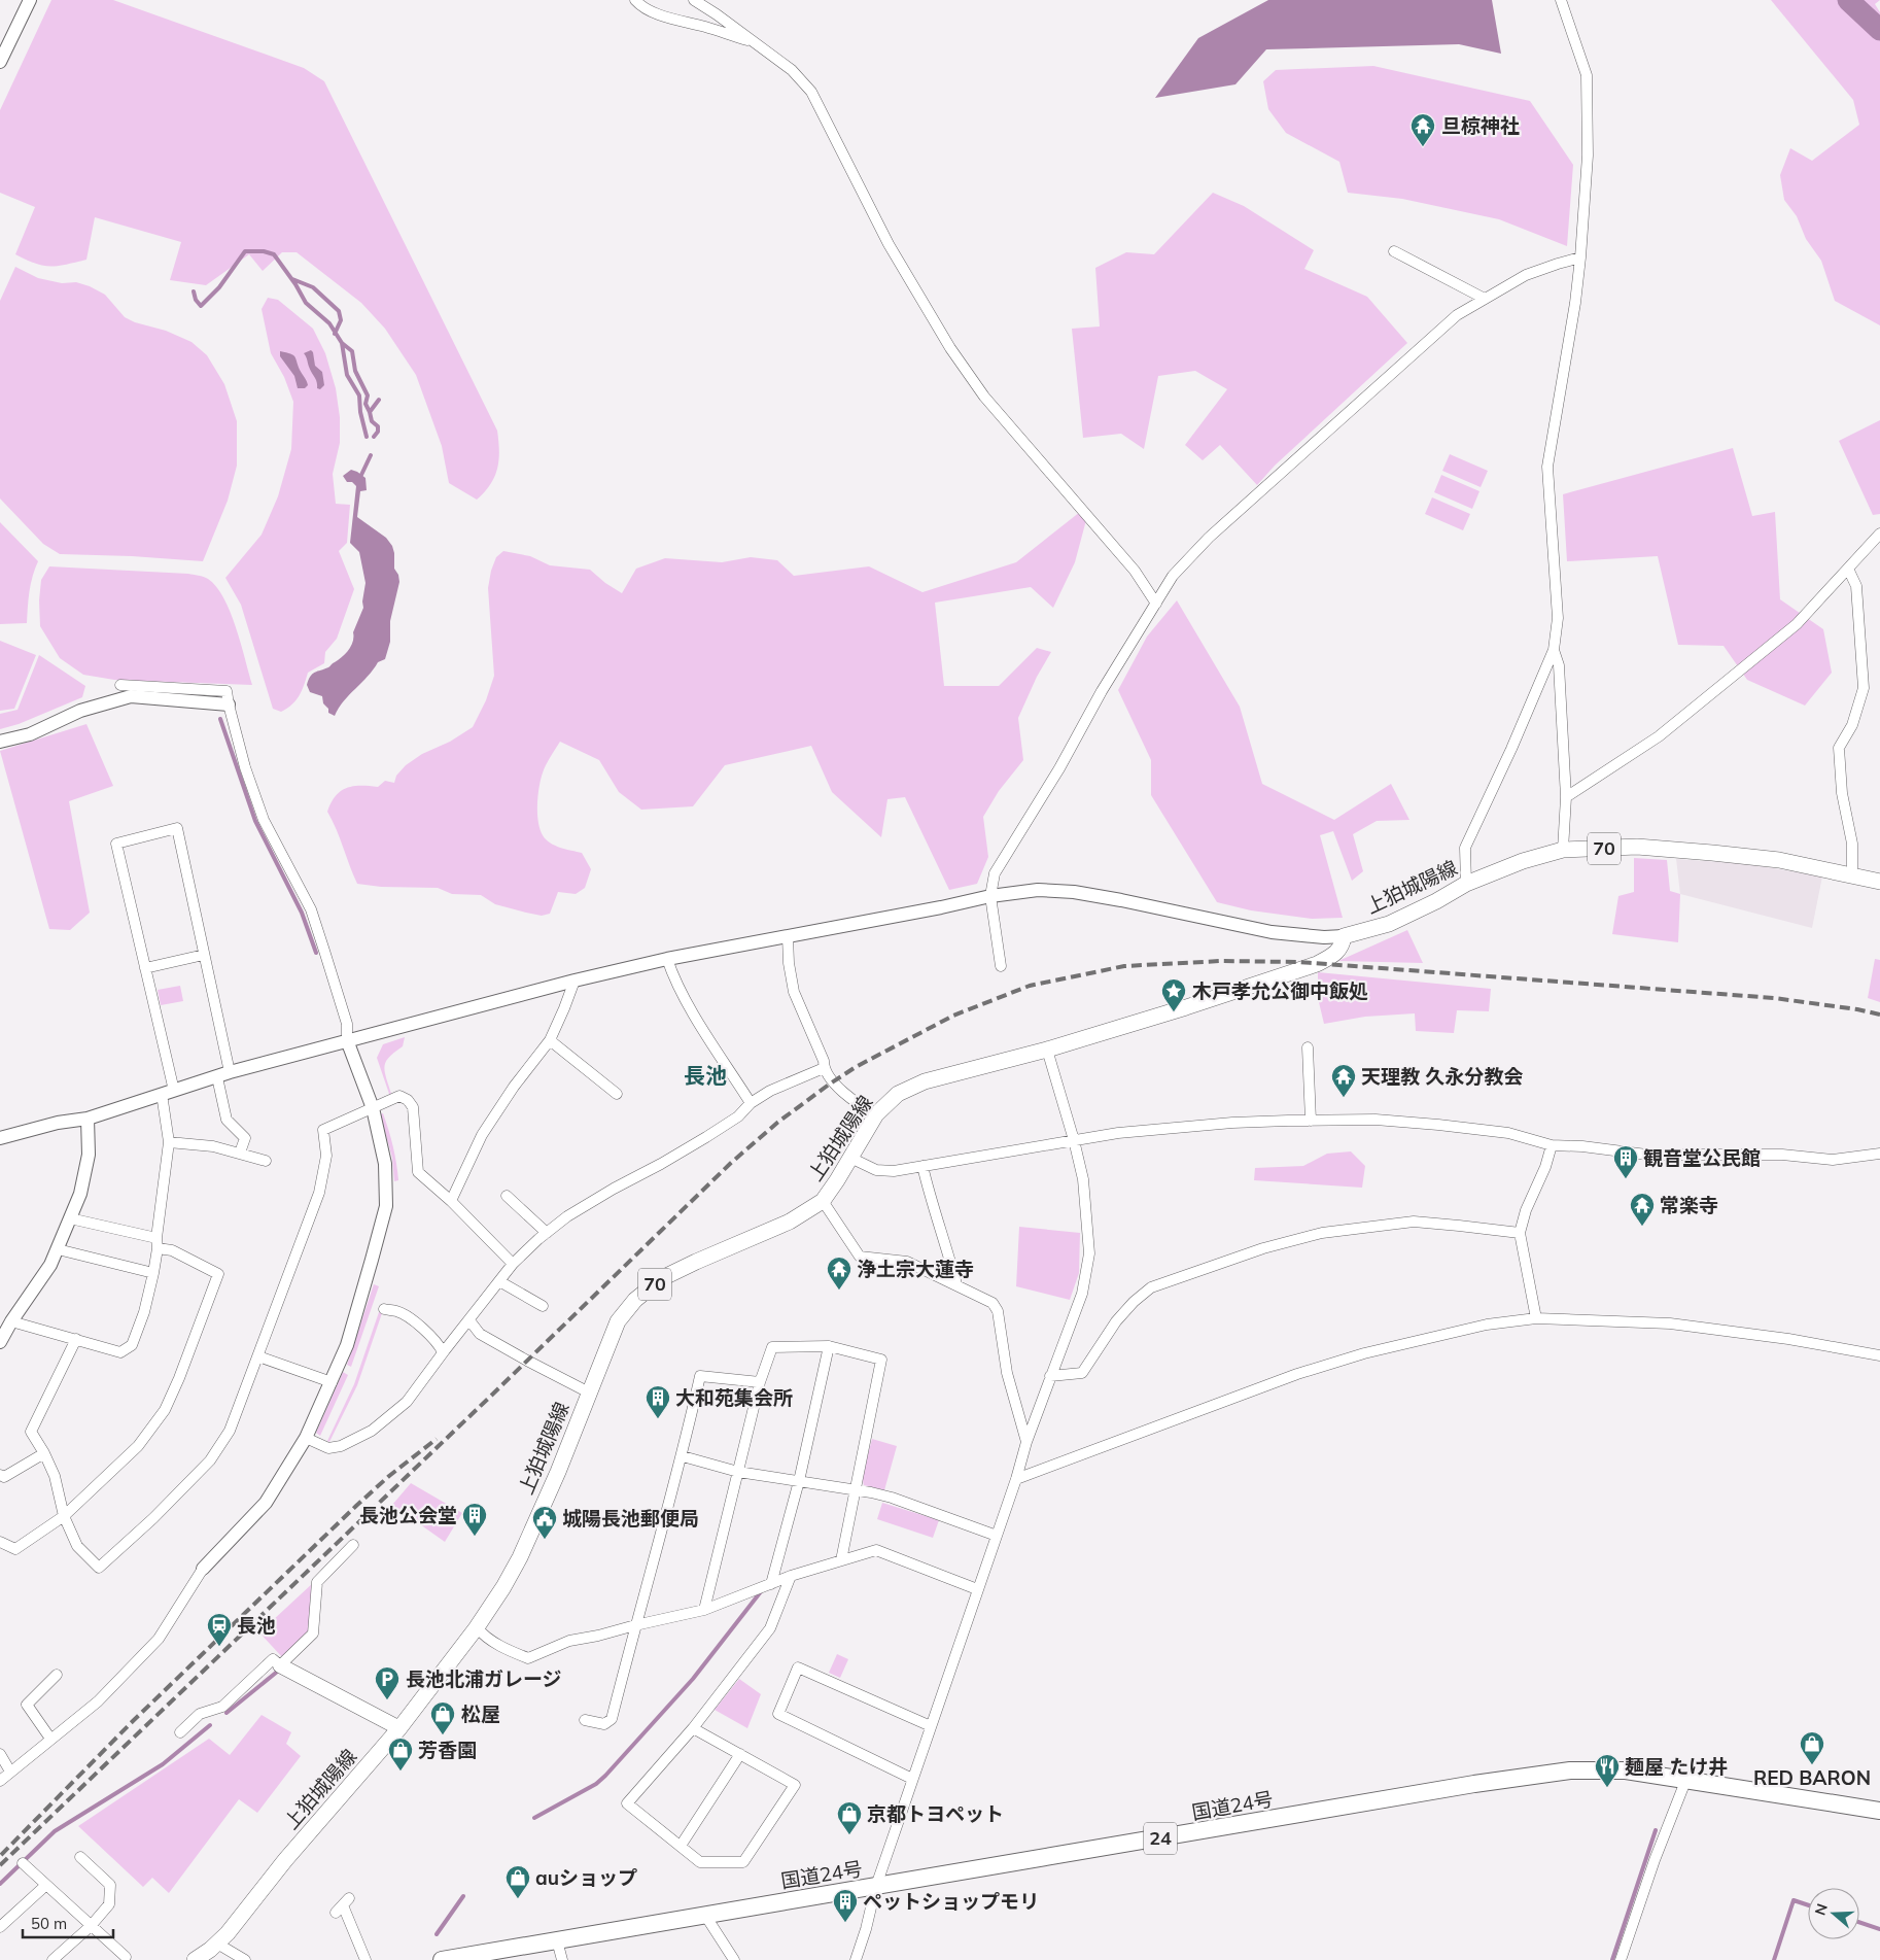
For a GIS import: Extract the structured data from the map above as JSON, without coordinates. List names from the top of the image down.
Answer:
{
  "streets": {
    "highway": ["国道24号", "24"],
    "main road": ["70", "上狛城陽線"]
  },
  "districts": ["長池"],
  "places": {
    "temple": [
      "旦椋神社",
      "天理教 久永分教会",
      "常楽寺",
      "浄土宗大蓮寺"
    ],
    "place": ["木戸孝允公御中飯処"],
    "building": [
      "観音堂公民館",
      "大和苑集会所",
      "長池公会堂",
      "ペットショップモリ"
    ],
    "public building": ["城陽長池郵便局"],
    "station": ["長池"],
    "parking": ["長池北浦ガレージ"],
    "shop": [
      "松屋",
      "RED BARON",
      "芳香園",
      "京都トヨペット",
      "auショップ"
    ],
    "restaurant": ["麺屋 たけ井"]
  },
  "scale_bar": "50 m",
  "north": "left"
}
